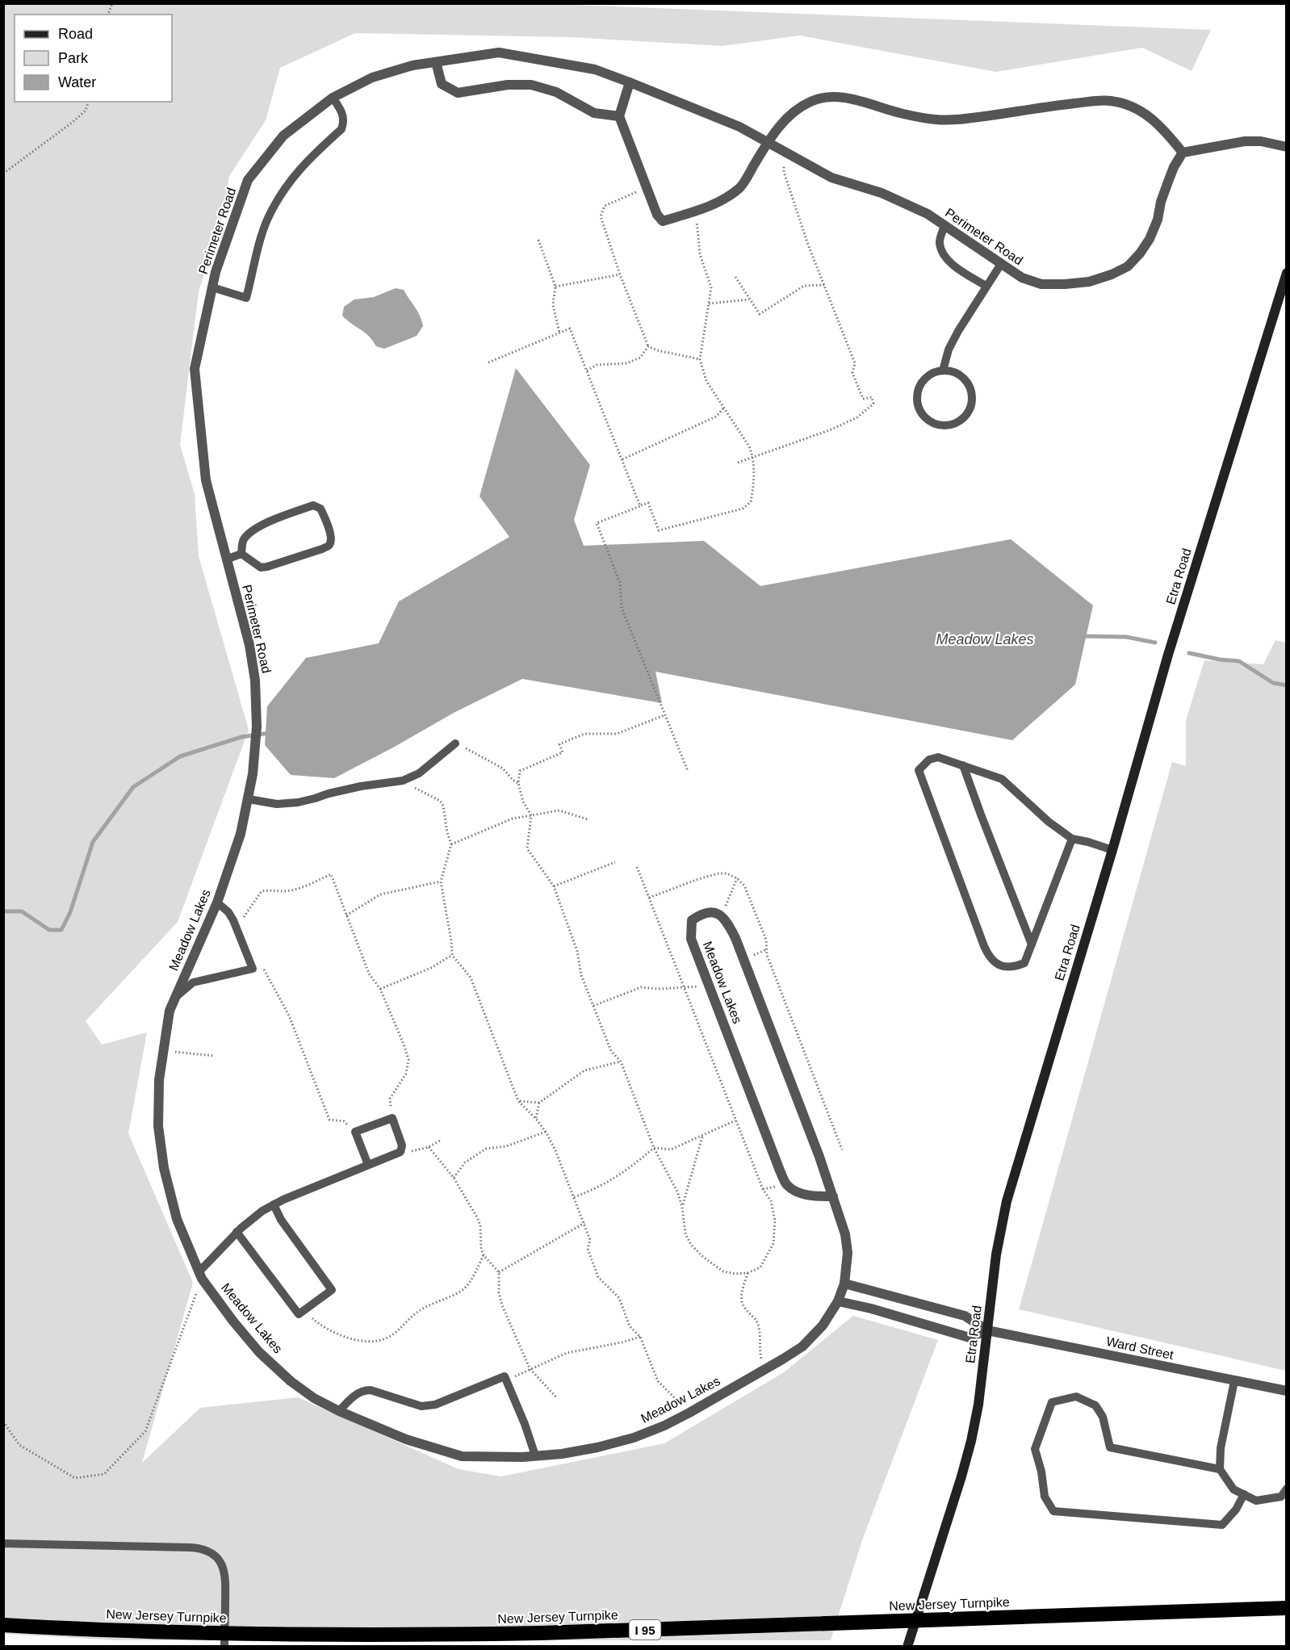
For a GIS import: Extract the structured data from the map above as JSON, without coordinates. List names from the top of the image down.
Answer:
{
  "streets": {
    "highway": ["New Jersey Turnpike", "I 95"],
    "main road": ["Etra Road"],
    "street": ["Perimeter Road", "Meadow Lakes", "Ward Street"]
  },
  "crossings": [
    ["Perimeter Road", "Meadow Lakes"],
    ["Etra Road", "Ward Street"]
  ],
  "water": ["Meadow Lakes"],
  "legend": ["Road", "Park", "Water"]
}
